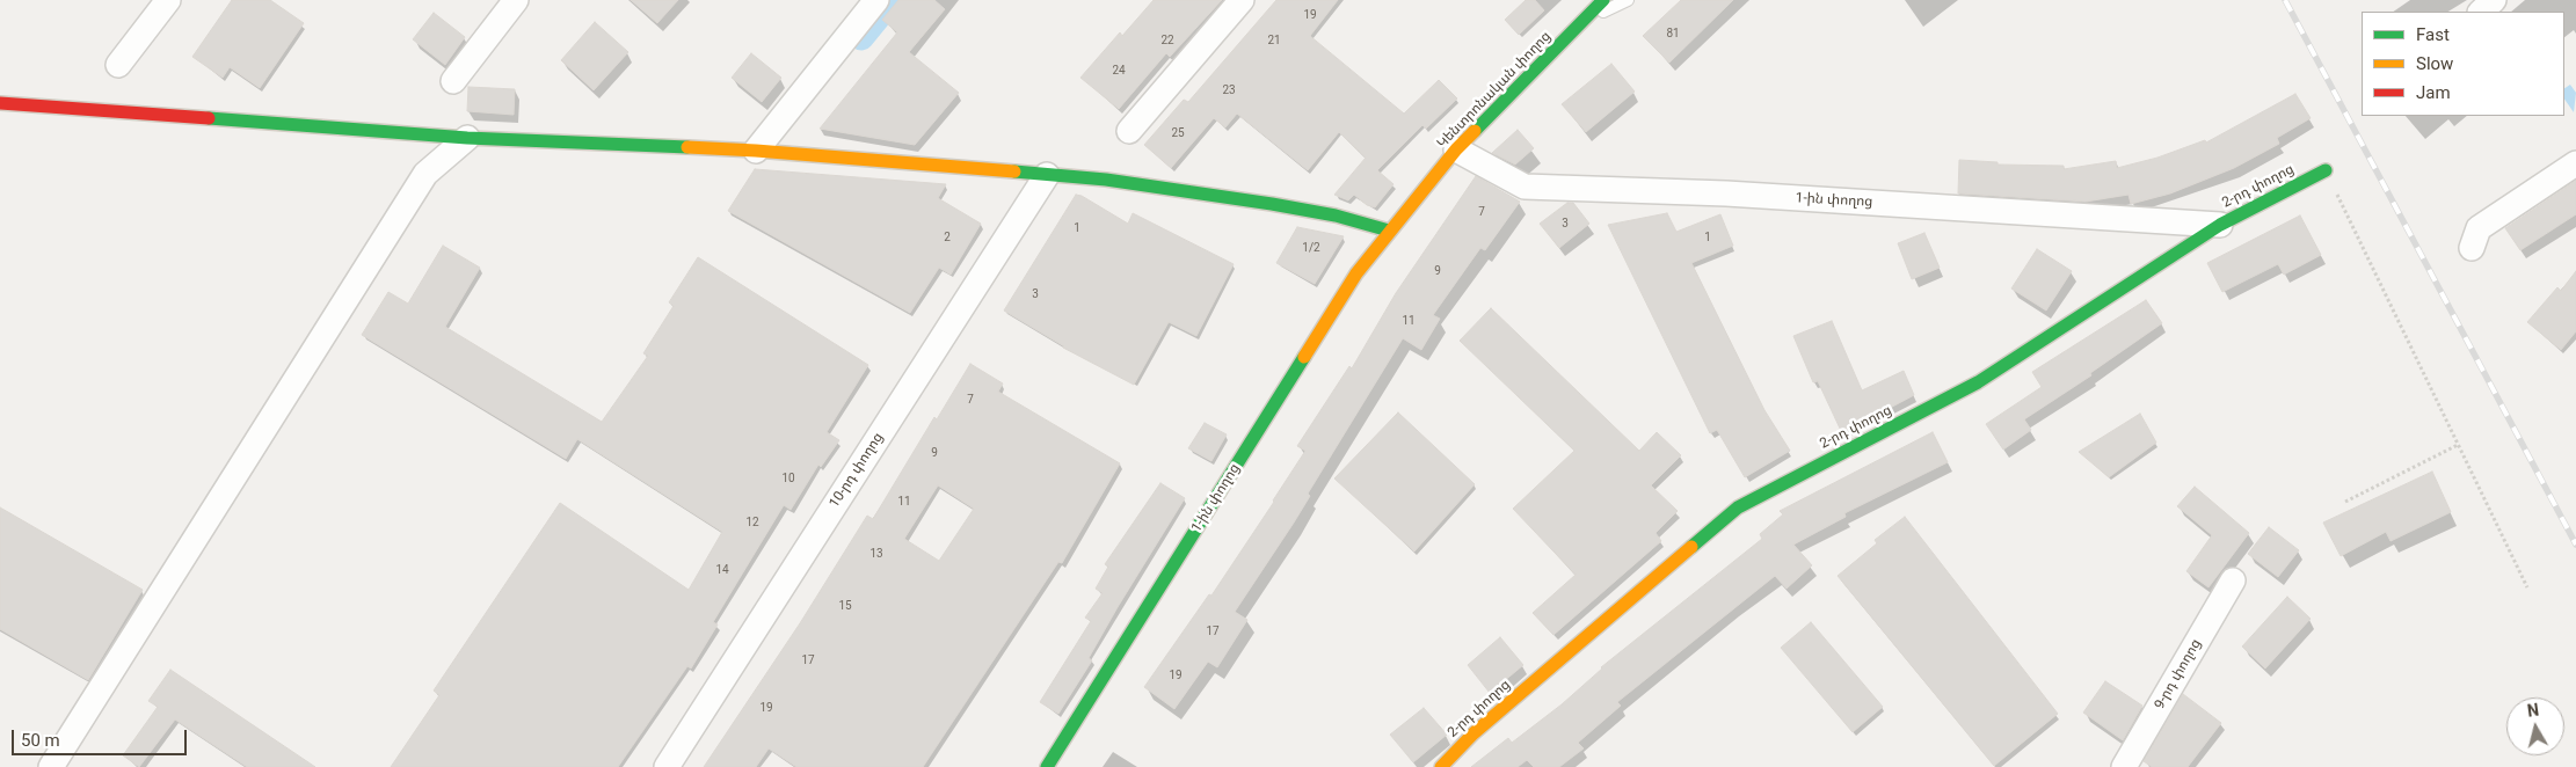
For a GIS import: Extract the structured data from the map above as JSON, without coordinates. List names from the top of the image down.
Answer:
{
  "streets": {
    "street": [
      "Կենտրոնական փողոց",
      "2-րդ փողոց",
      "1-ին փողոց",
      "10-րդ փողոց",
      "9-րդ փողոց"
    ]
  },
  "crossings": [
    ["Կենտրոնական փողոց", "1-ին փողոց"],
    ["2-րդ փողոց", "1-ին փողոց"]
  ],
  "house_numbers": [
    "19",
    "81",
    "22",
    "21",
    "24",
    "23",
    "25",
    "7",
    "3",
    "1",
    "2",
    "1",
    "1/2",
    "9",
    "3",
    "11",
    "7",
    "9",
    "10",
    "11",
    "12",
    "13",
    "14",
    "15",
    "17",
    "17",
    "19",
    "19"
  ],
  "legend": ["Fast", "Slow", "Jam"],
  "scale_bar": "50 m",
  "north": "top"
}
